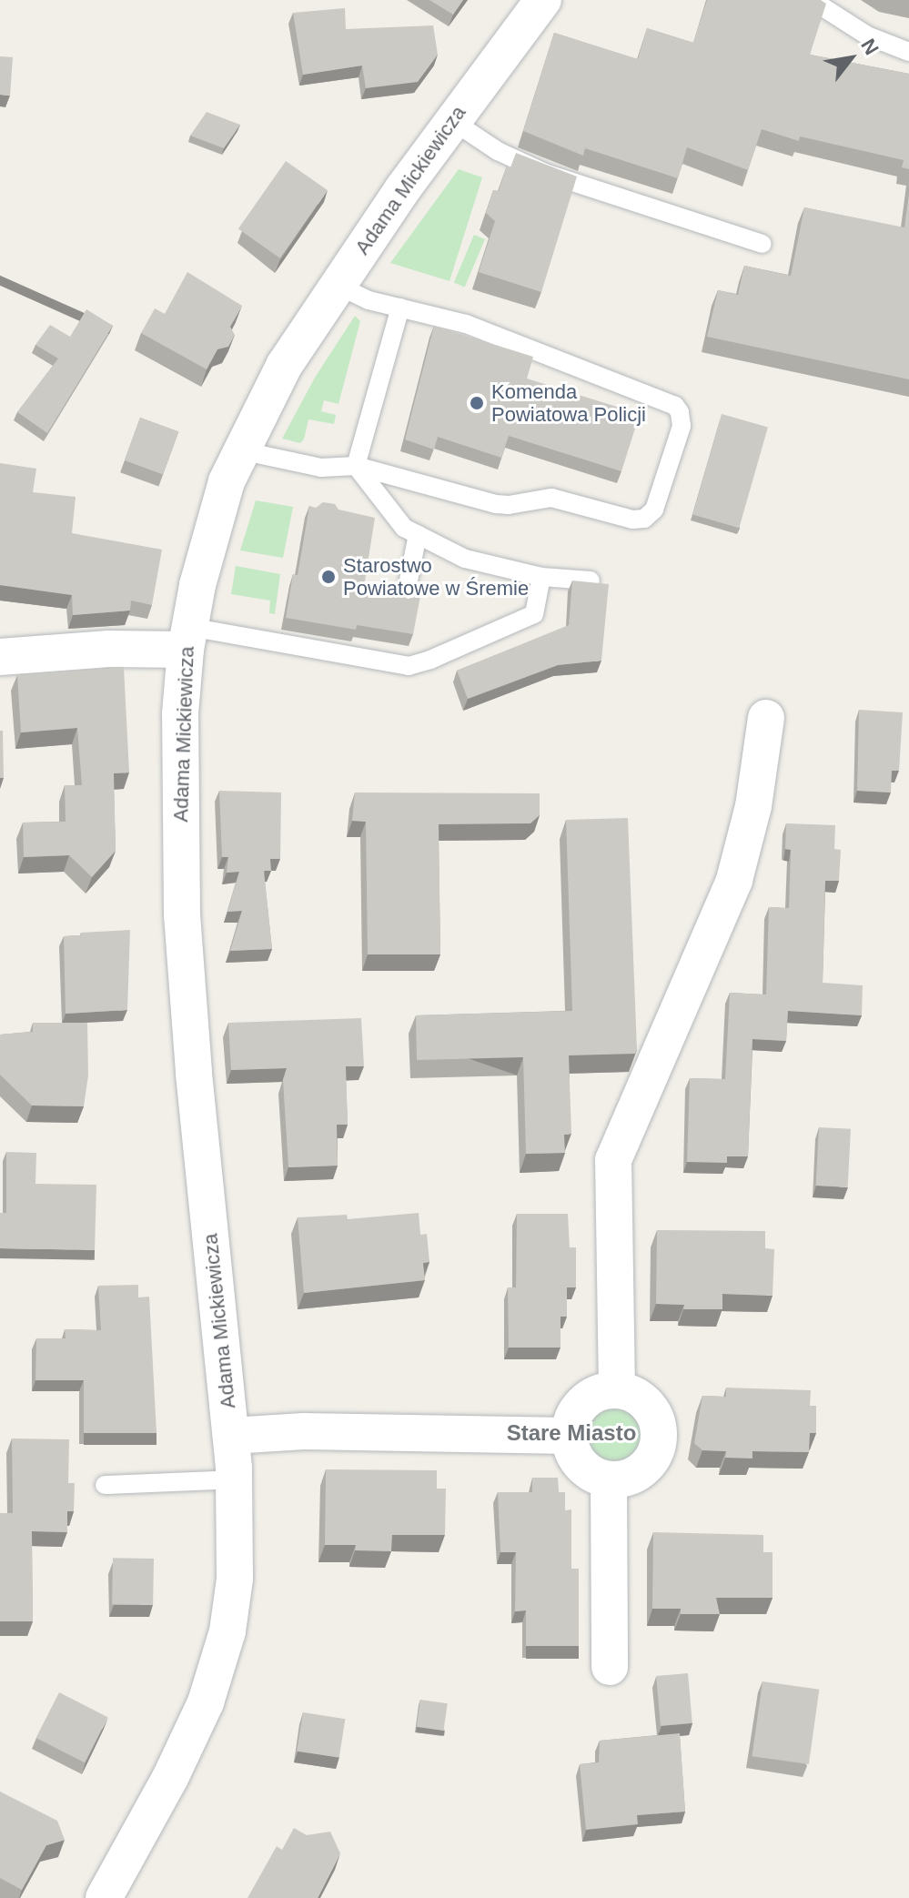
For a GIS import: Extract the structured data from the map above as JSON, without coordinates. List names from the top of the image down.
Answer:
{
  "streets": {
    "street": ["Adama Mickiewicza"]
  },
  "districts": ["Stare Miasto"],
  "places": ["Komenda Powiatowa Policji", "Starostwo Powiatowe w Śremie"],
  "north": "top right"
}
